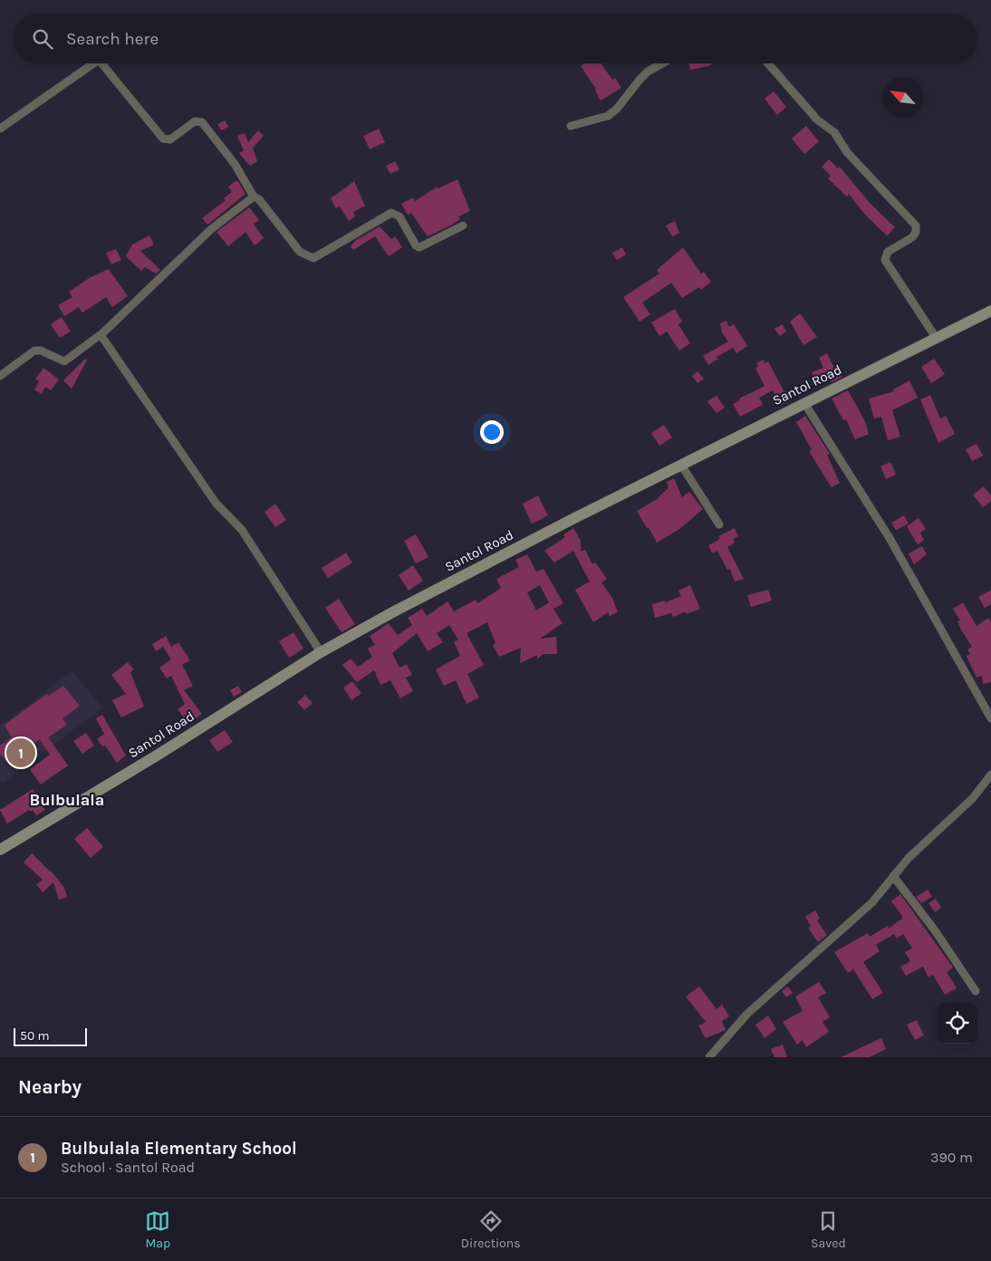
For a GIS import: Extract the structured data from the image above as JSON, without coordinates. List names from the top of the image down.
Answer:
{
  "streets": {
    "main road": ["Santol Road"]
  },
  "districts": ["Bulbulala"],
  "scale_bar": "50 m",
  "north": "top left",
  "page": {
    "search": "Search here",
    "pins": "1",
    "scale": "50 m",
    "heading": "Nearby",
    "list": [
      {
        "mark": "1",
        "name": "Bulbulala Elementary School",
        "note": "School · Santol Road",
        "value": "390 m"
      }
    ],
    "nav": ["Map", "Directions", "Saved"]
  }
}
